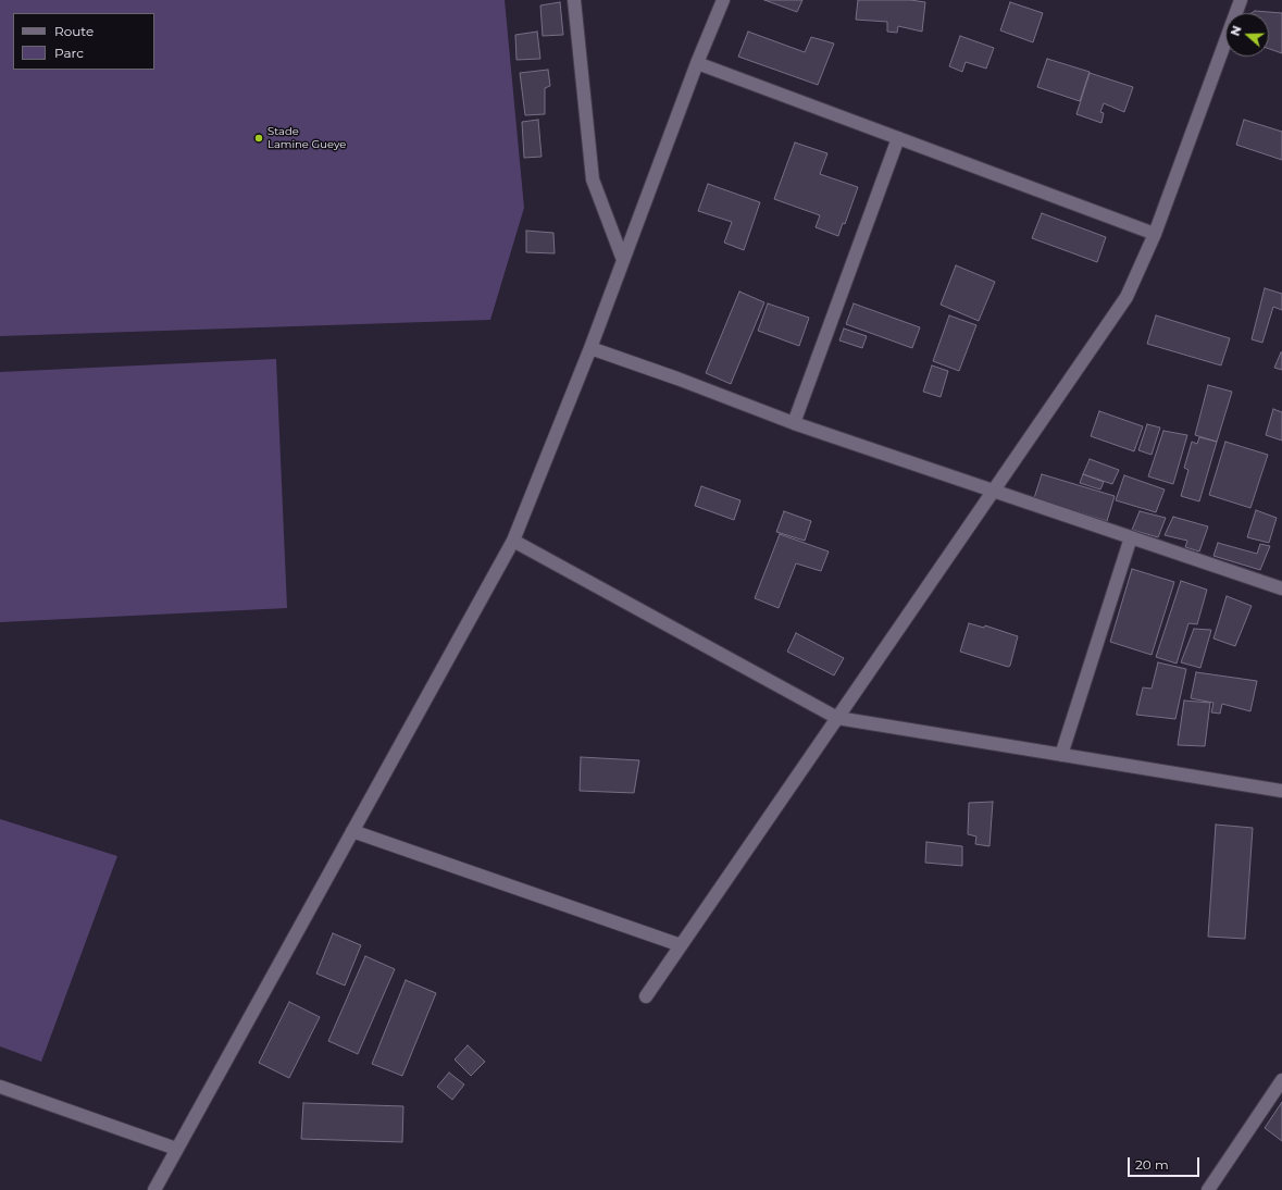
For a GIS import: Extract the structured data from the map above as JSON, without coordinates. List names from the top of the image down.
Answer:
{
  "places": ["Stade Lamine Gueye"],
  "legend": ["Route", "Parc"],
  "scale_bar": "20 m",
  "north": "left"
}
